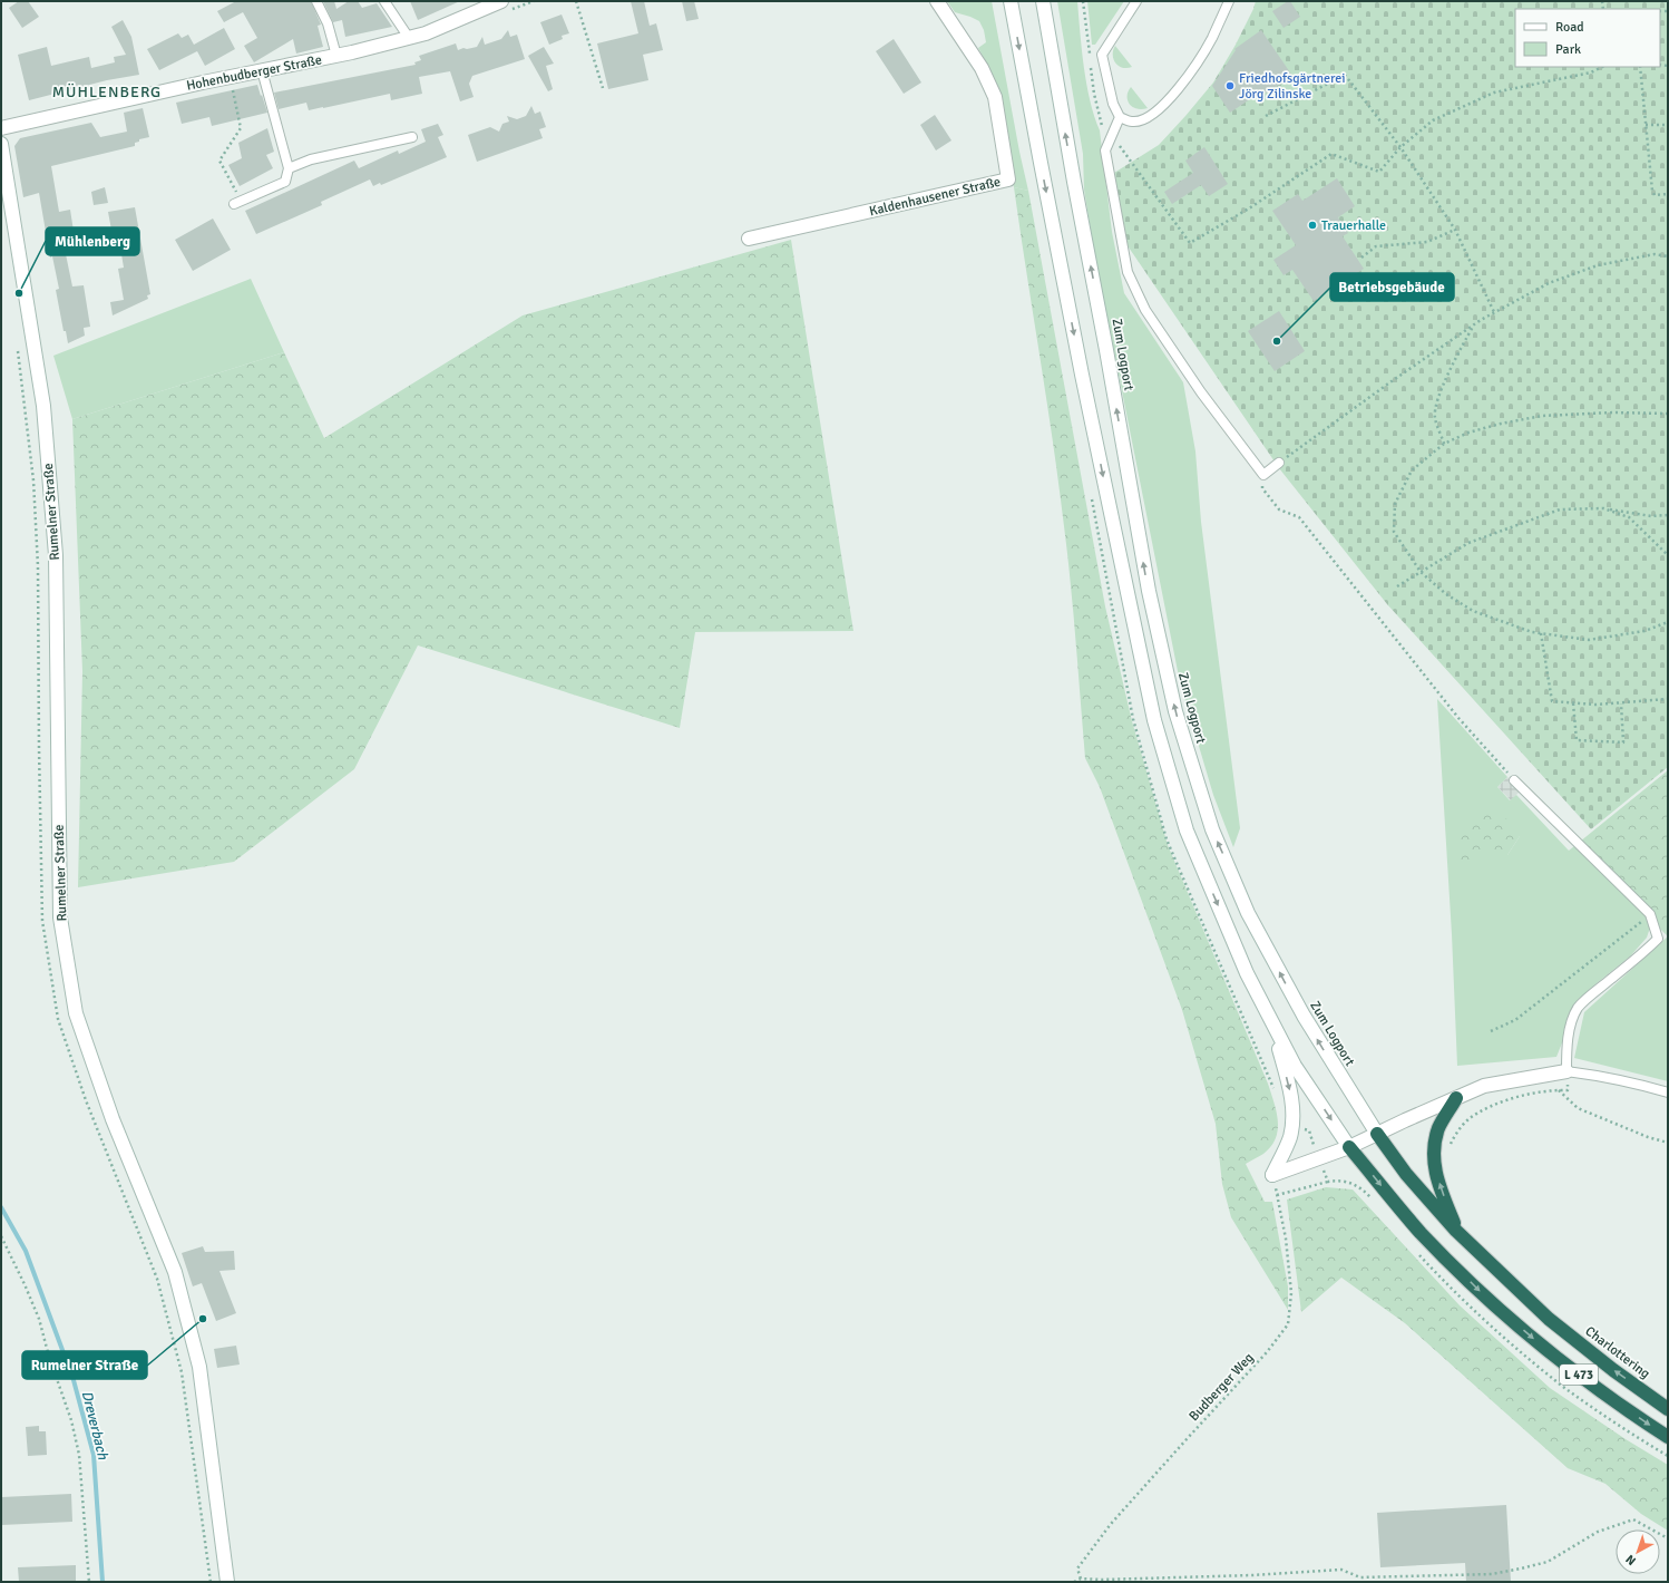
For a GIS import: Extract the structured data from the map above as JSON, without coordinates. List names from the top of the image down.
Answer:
{
  "streets": {
    "highway": ["Zum Logport", "Charlottering", "L 473"],
    "street": ["Hohenbudberger Straße", "Kaldenhausener Straße", "Rumelner Straße"],
    "path": ["Budberger Weg"]
  },
  "crossings": [
    ["Zum Logport", "Charlottering"]
  ],
  "districts": ["MÜHLENBERG"],
  "water": ["Dreverbach"],
  "places": [
    "Friedhofsgärtnerei Jörg Zilinske",
    "Trauerhalle",
    "Mühlenberg",
    "Betriebsgebäude",
    "Rumelner Straße"
  ],
  "legend": ["Road", "Park"],
  "north": "bottom left"
}
